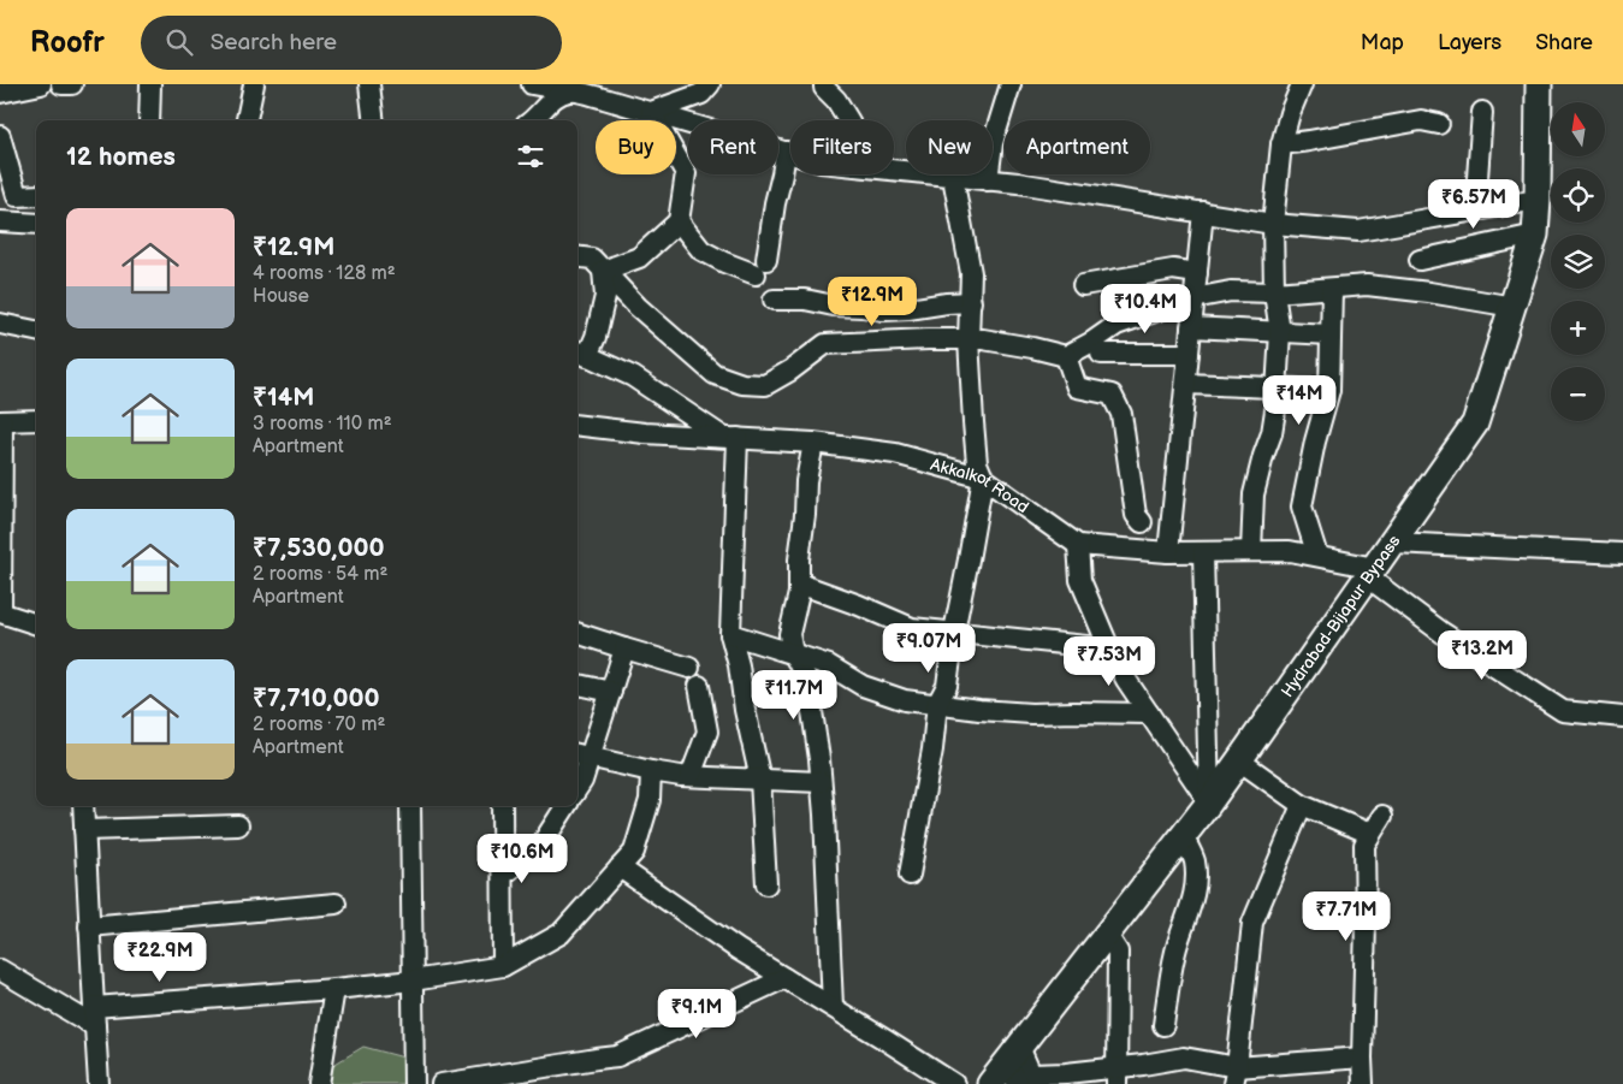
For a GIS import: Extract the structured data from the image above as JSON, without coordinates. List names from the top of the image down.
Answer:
{
  "streets": {
    "main road": ["Hydrabad-Bijapur Bypass"],
    "street": ["Akkalkot Road"]
  },
  "north": "top",
  "page": {
    "header": "Roofr",
    "search": "Search here",
    "nav": ["Map", "Layers", "Share"],
    "map_buttons": ["+", "−"],
    "chip": [
      "Buy",
      "Rent",
      "Filters",
      "New",
      "Apartment"
    ],
    "heading": "12 homes",
    "price": [
      "₹6.57M",
      "₹12.9M",
      "₹10.4M",
      "₹14M",
      "₹9.07M",
      "₹13.2M",
      "₹7.53M",
      "₹11.7M",
      "₹10.6M",
      "₹7.71M",
      "₹22.9M",
      "₹9.1M"
    ],
    "list": [
      {
        "name": "₹12.9M",
        "note": "4 rooms · 128 m² · House"
      },
      {
        "name": "₹14M",
        "note": "3 rooms · 110 m² · Apartment"
      },
      {
        "name": "₹7,530,000",
        "note": "2 rooms · 54 m² · Apartment"
      },
      {
        "name": "₹7,710,000",
        "note": "2 rooms · 70 m² · Apartment"
      }
    ]
  }
}
